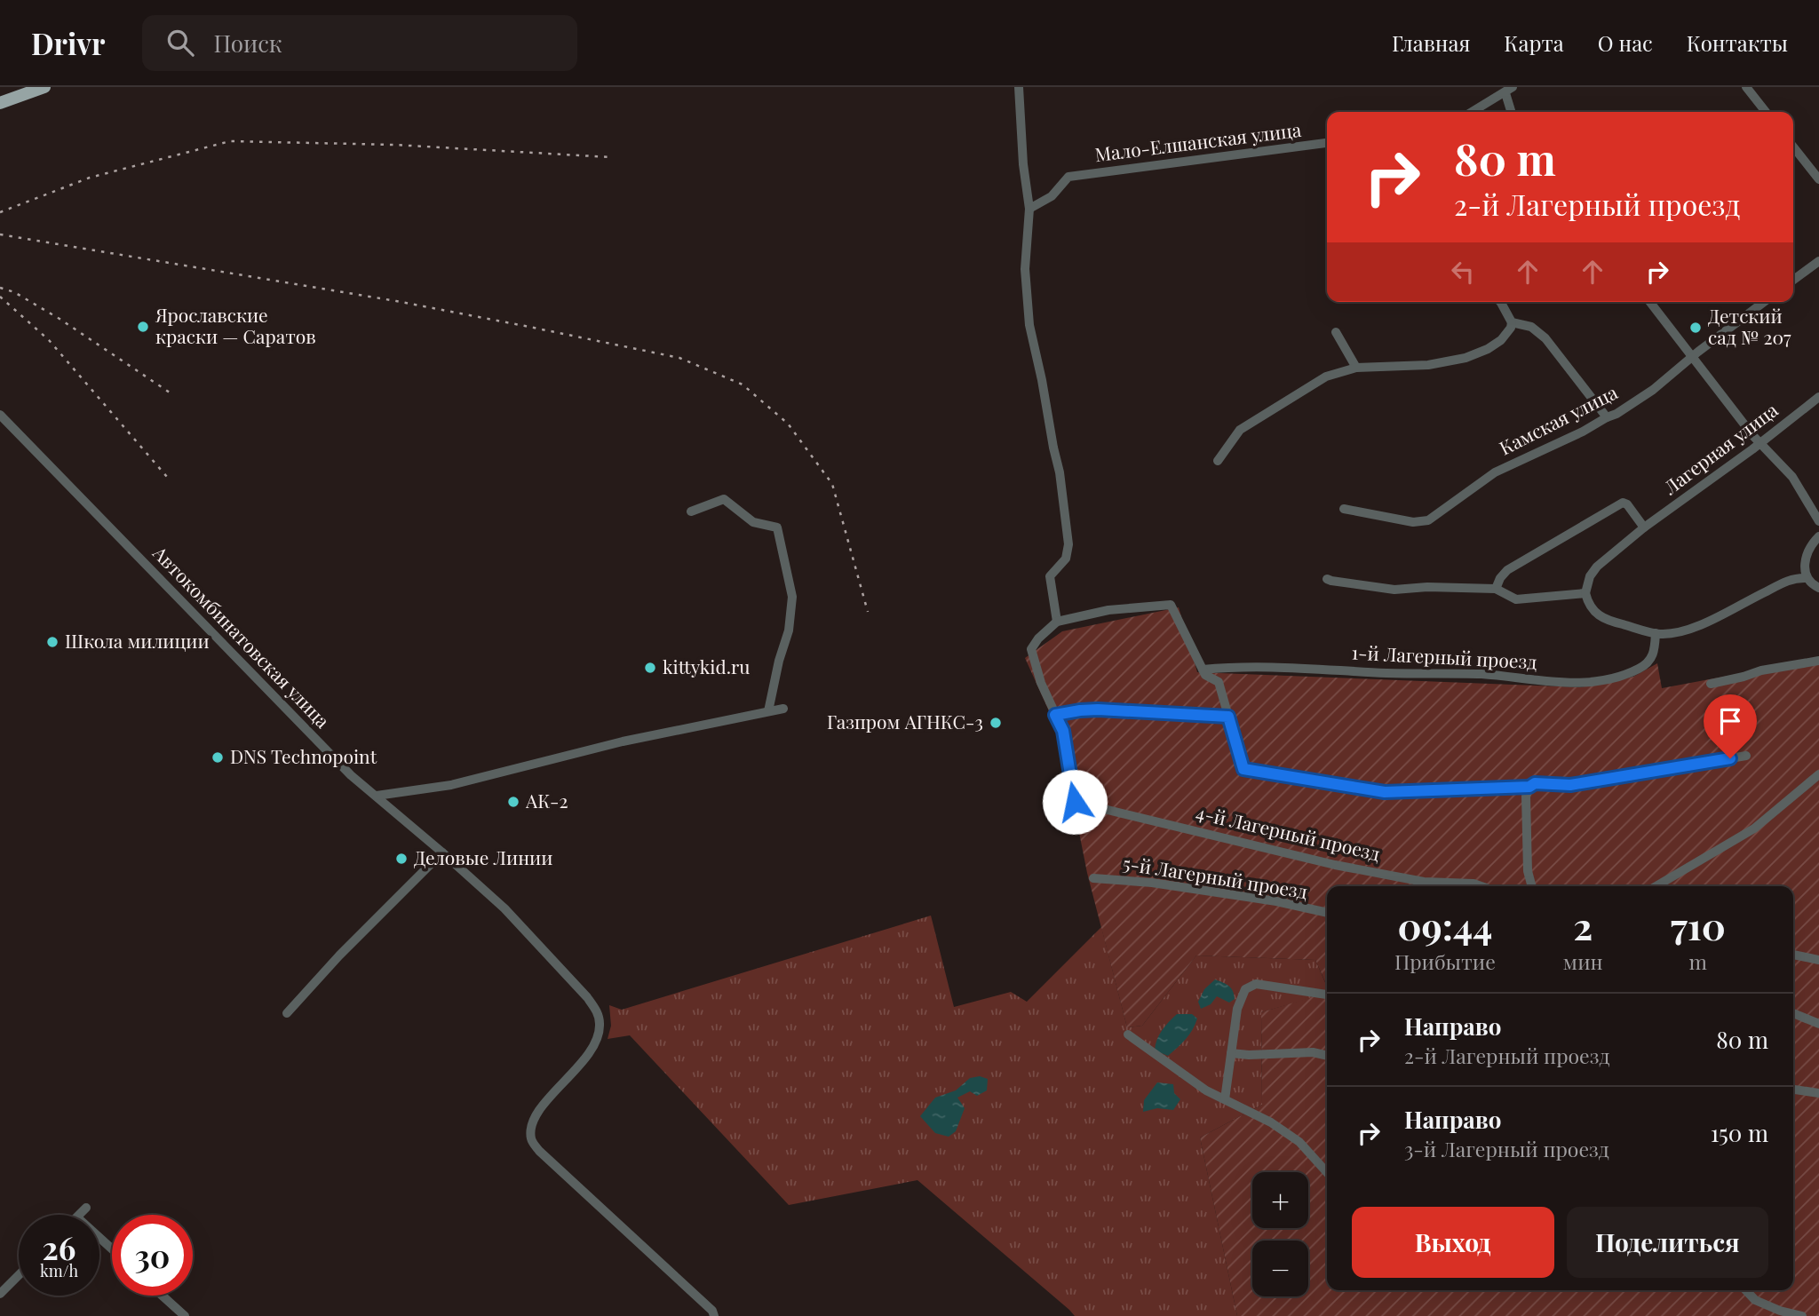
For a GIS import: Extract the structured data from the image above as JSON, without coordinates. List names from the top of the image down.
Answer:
{
  "streets": {
    "street": [
      "Мало-Елшанская улица",
      "Камская улица",
      "Лагерная улица",
      "Автокомбинатовская улица",
      "1-й Лагерный проезд",
      "4-й Лагерный проезд",
      "5-й Лагерный проезд"
    ]
  },
  "places": [
    "Ярославские краски — Саратов",
    "Детский сад № 207",
    "Школа милиции",
    "kittykid.ru",
    "Газпром АГНКС-3",
    "DNS Technopoint",
    "АК-2",
    "Деловые Линии"
  ],
  "page": {
    "header": "Drivr",
    "search": "Поиск",
    "nav": [
      "Главная",
      "Карта",
      "О нас",
      "Контакты"
    ],
    "turn": ["80 m", "2-й Лагерный проезд"],
    "eta": [
      "09:44",
      "Прибытие",
      "2",
      "мин",
      "710",
      "m"
    ],
    "list": [
      {
        "name": "Направо",
        "note": "2-й Лагерный проезд",
        "value": "80 m"
      },
      {
        "name": "Направо",
        "note": "3-й Лагерный проезд",
        "value": "150 m"
      }
    ],
    "map_buttons": ["+", "−"],
    "buttons": ["Выход", "Поделиться"],
    "speed": "26 km/h",
    "limit": "30"
  }
}
